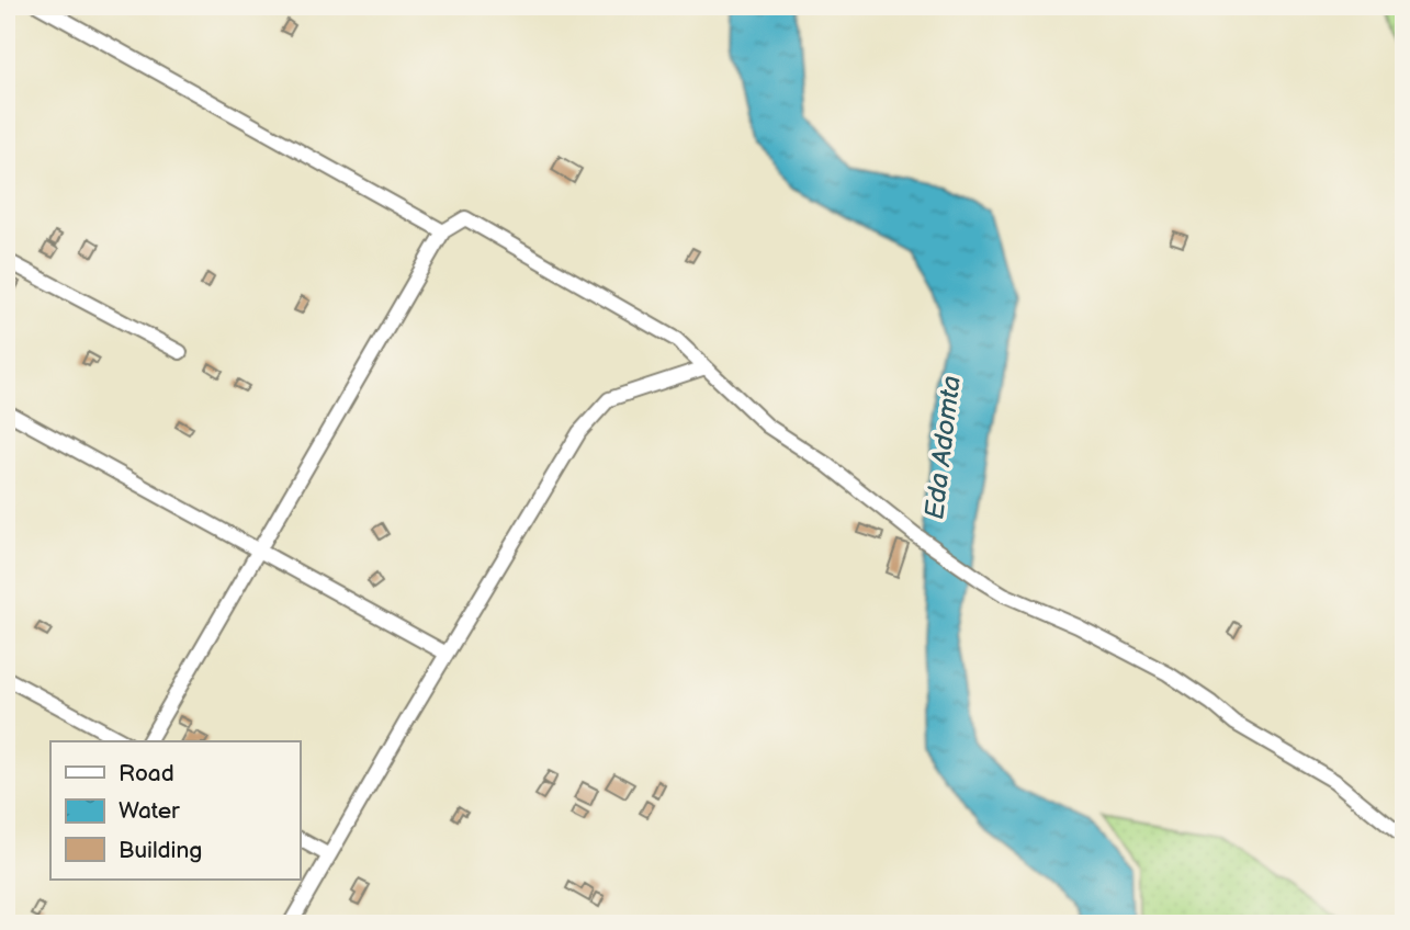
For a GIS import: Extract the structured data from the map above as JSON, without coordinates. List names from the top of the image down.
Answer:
{
  "water": ["Eda Adomta"],
  "legend": ["Road", "Water", "Building"]
}
